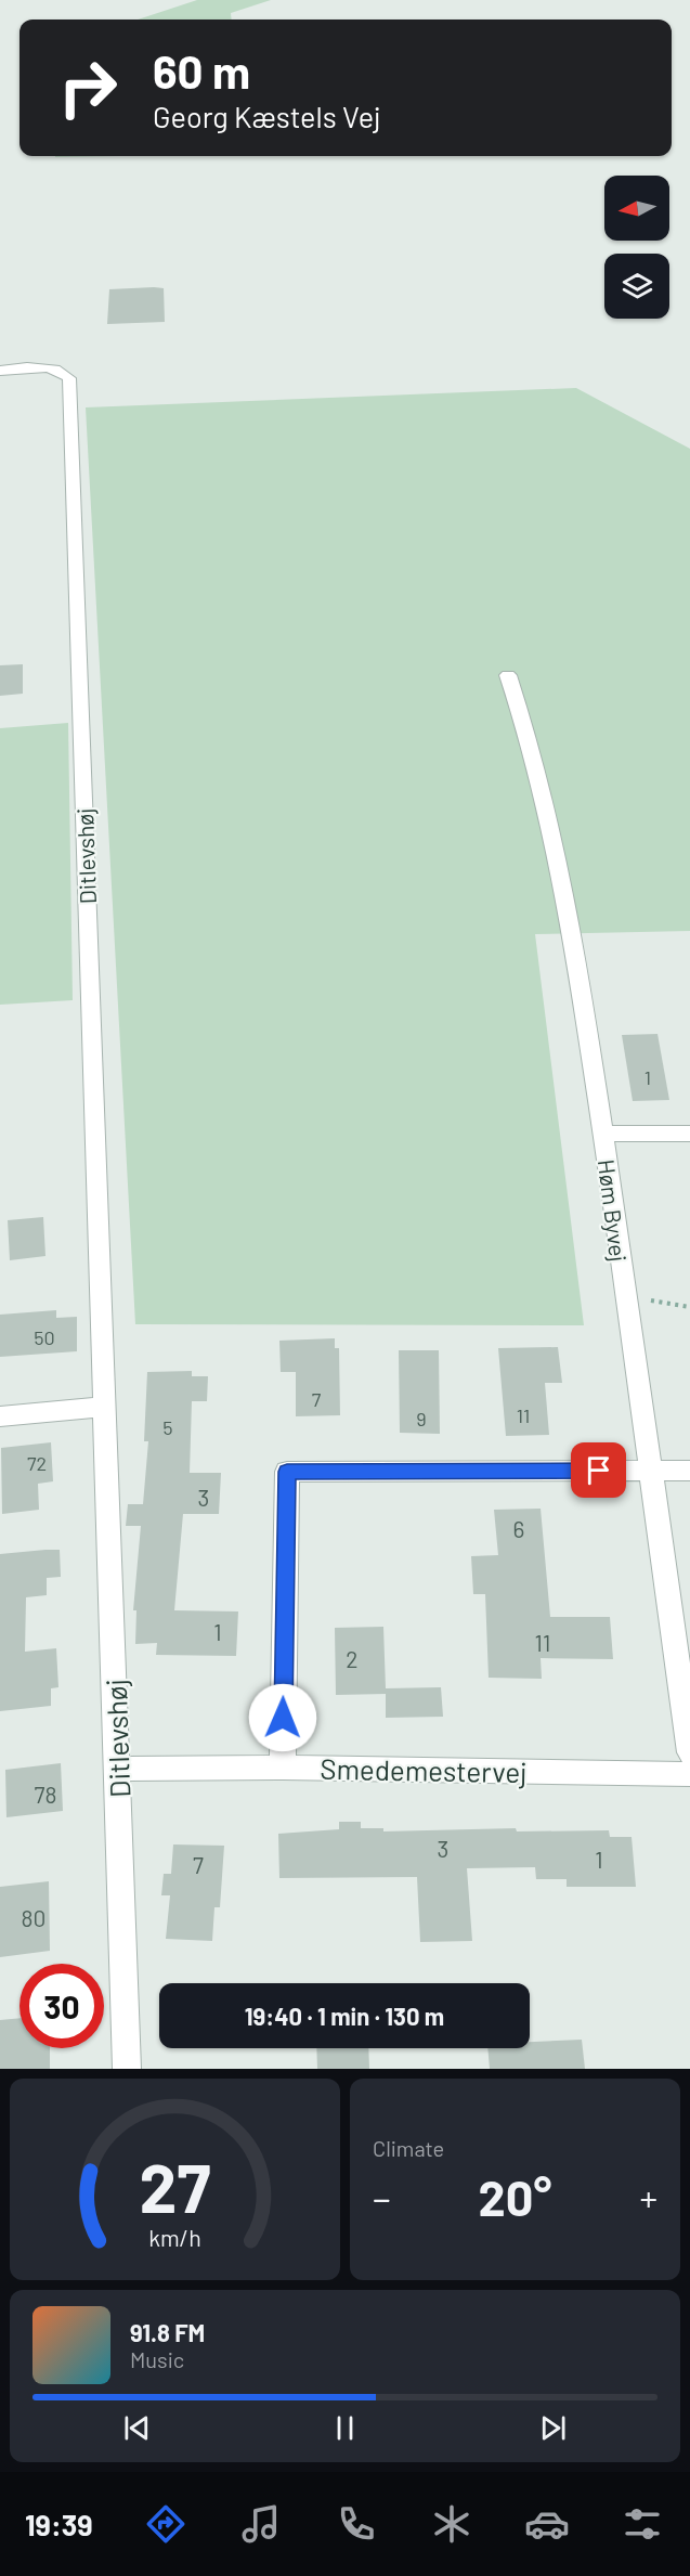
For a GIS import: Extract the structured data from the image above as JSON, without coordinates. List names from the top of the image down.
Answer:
{
  "streets": {
    "street": ["Ditlevshøj", "Høm Byvej", "Smedemestervej"]
  },
  "crossings": [
    ["Ditlevshøj", "Smedemestervej"]
  ],
  "house_numbers": [
    "1",
    "50",
    "7",
    "11",
    "9",
    "5",
    "72",
    "3",
    "6",
    "1",
    "11",
    "2",
    "78",
    "3",
    "1",
    "7",
    "80"
  ],
  "north": "left",
  "page": {
    "turn": ["60 m", "Georg Kæstels Vej"],
    "limit": "30",
    "trip": "19:40 · 1 min · 130 m",
    "tile": "Climate",
    "heat": ["−", "20°", "+"],
    "song": ["91.8 FM", "Music"],
    "tabs": "19:39",
    "gauge": ["27", "km/h"]
  }
}
